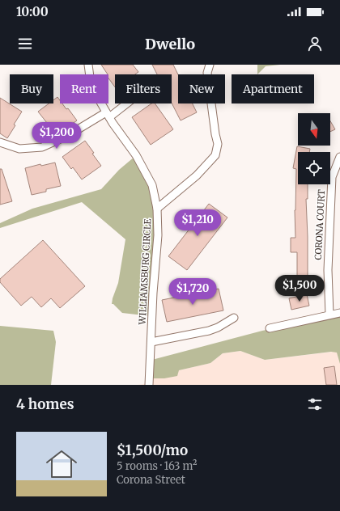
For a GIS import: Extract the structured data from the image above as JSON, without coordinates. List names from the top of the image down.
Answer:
{
  "streets": {
    "street": ["CORONA COURT", "WILLIAMSBURG CIRCLE"]
  },
  "north": "bottom",
  "page": {
    "status": "10:00",
    "header": "Dwello",
    "chip": [
      "Buy",
      "Rent",
      "Filters",
      "New",
      "Apartment"
    ],
    "price": [
      "$1,200",
      "$1,210",
      "$1,500",
      "$1,720"
    ],
    "heading": "4 homes",
    "list": [
      {
        "name": "$1,500/mo",
        "note": "5 rooms · 163 m² · Corona Street"
      }
    ]
  }
}
